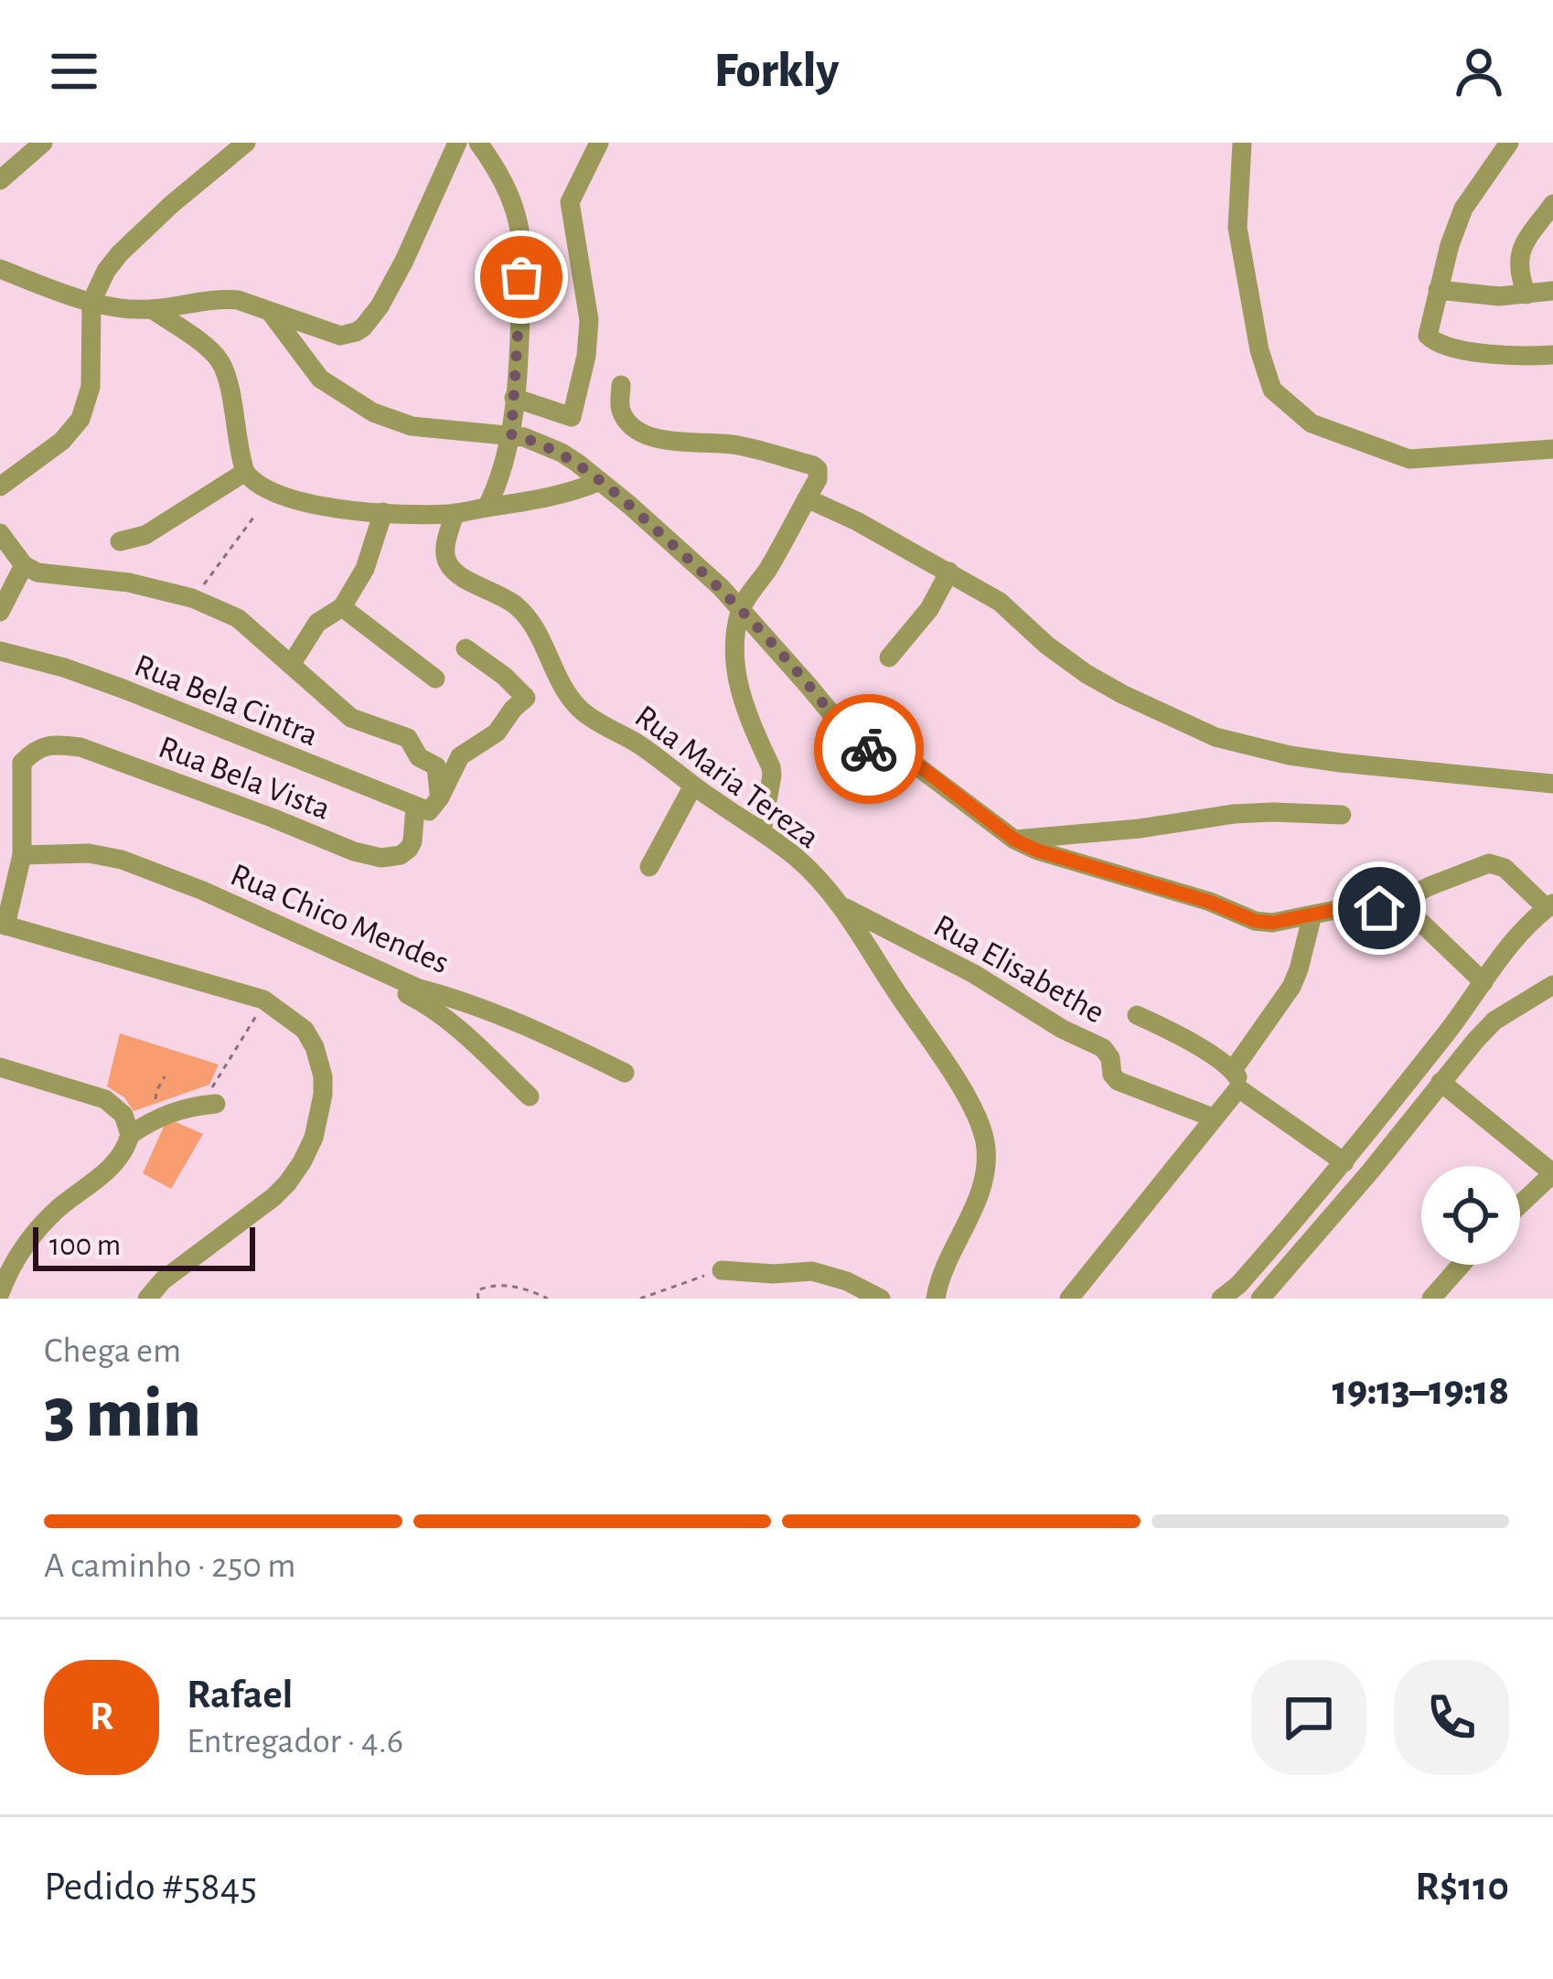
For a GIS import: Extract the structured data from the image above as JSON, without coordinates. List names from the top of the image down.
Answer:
{
  "streets": {
    "street": [
      "Rua Bela Cintra",
      "Rua Maria Tereza",
      "Rua Bela Vista",
      "Rua Chico Mendes",
      "Rua Elisabethe"
    ]
  },
  "crossings": [
    ["Rua Bela Cintra", "Rua Bela Vista"],
    ["Rua Maria Tereza", "Rua Elisabethe"]
  ],
  "scale_bar": "100 m",
  "page": {
    "header": "Forkly",
    "scale": "100 m",
    "heading": ["3 min", "Chega em", "19:13–19:18"],
    "panel": [
      "Rafael",
      "Entregador · 4.6",
      "Pedido #5845",
      "R$110"
    ],
    "bar": "A caminho · 250 m",
    "round": "R"
  }
}
